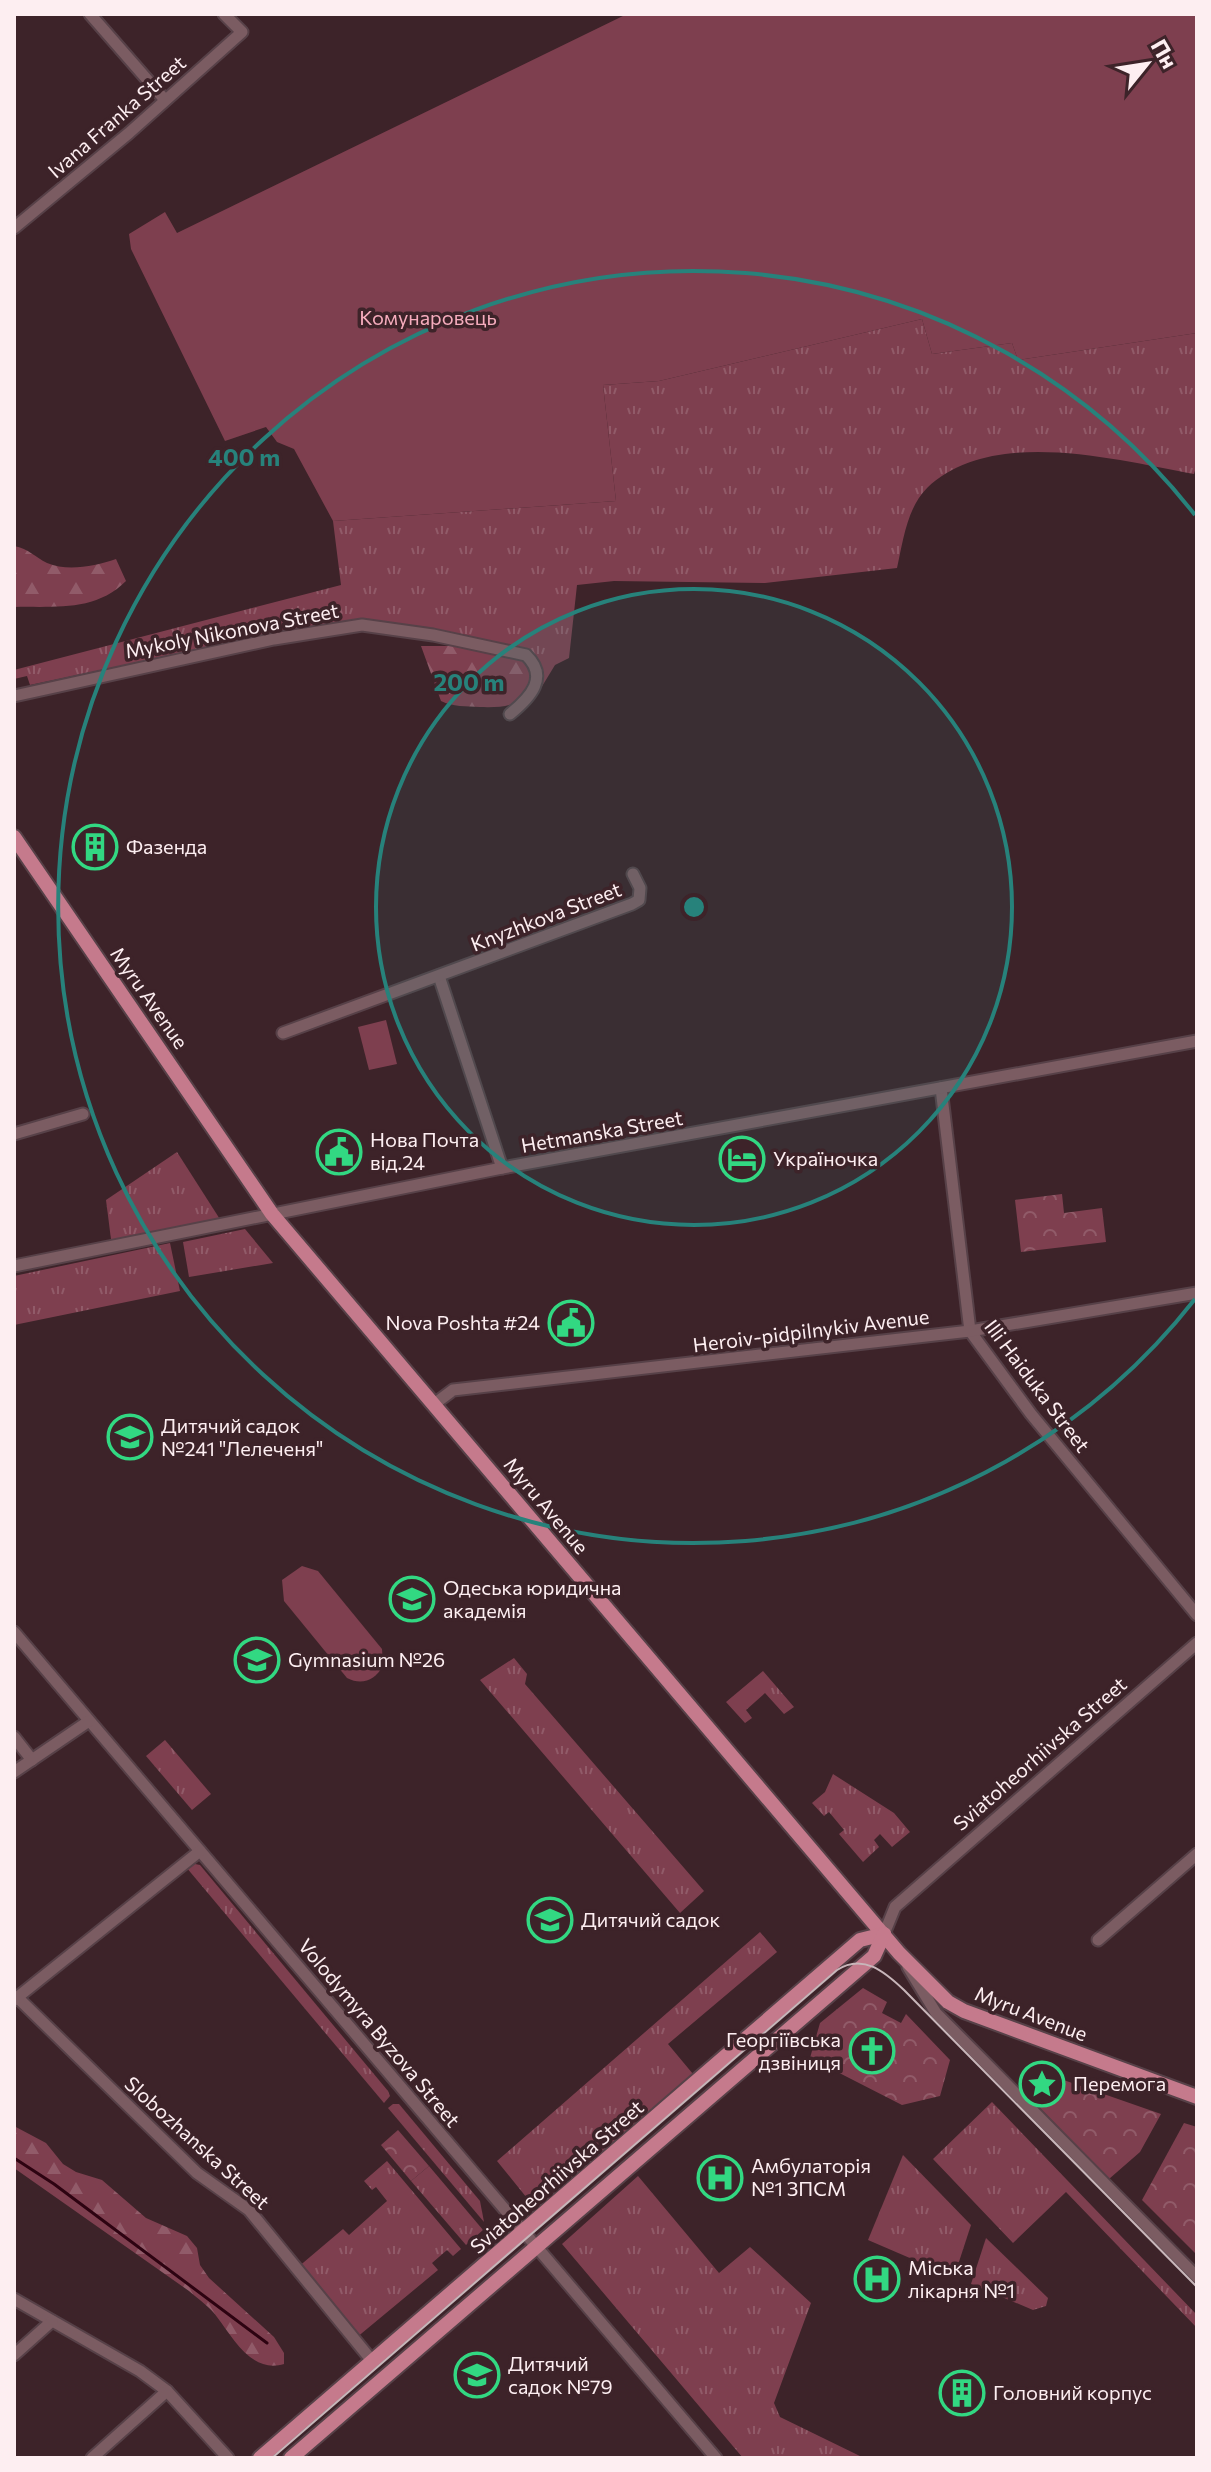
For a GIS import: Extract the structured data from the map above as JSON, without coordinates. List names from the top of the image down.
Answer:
{
  "streets": {
    "main road": ["Myru Avenue", "Sviatoheorhiivska Street"],
    "street": [
      "Ivana Franka Street",
      "Mykoly Nikonova Street",
      "Knyzhkova Street",
      "Hetmanska Street",
      "Heroiv-pidpilnykiv Avenue",
      "Illi Haiduka Street",
      "Volodymyra Byzova Street",
      "Slobozhanska Street"
    ]
  },
  "crossings": [
    ["Myru Avenue", "Hetmanska Street"],
    ["Myru Avenue", "Heroiv-pidpilnykiv Avenue"],
    ["Myru Avenue", "Sviatoheorhiivska Street"],
    ["Hetmanska Street", "Illi Haiduka Street"],
    ["Heroiv-pidpilnykiv Avenue", "Illi Haiduka Street"],
    ["Sviatoheorhiivska Street", "Volodymyra Byzova Street"],
    ["Sviatoheorhiivska Street", "Slobozhanska Street"]
  ],
  "parks": ["Комунаровець"],
  "places": {
    "building": ["Фазенда", "Головний корпус"],
    "public building": ["Нова Почта від.24", "Nova Poshta #24"],
    "hotel": ["Україночка"],
    "school or university": [
      "Дитячий садок №241 \"Лелеченя\"",
      "Одеська юридична академія",
      "Gymnasium №26",
      "Дитячий садок",
      "Дитячий садок №79"
    ],
    "church": ["Георгіївська дзвіниця"],
    "place": ["Перемога"],
    "hospital": ["Амбулаторія №1 ЗПСМ", "Міська лікарня №1"]
  },
  "north": "top right",
  "rings": ["400 m", "200 m"]
}
